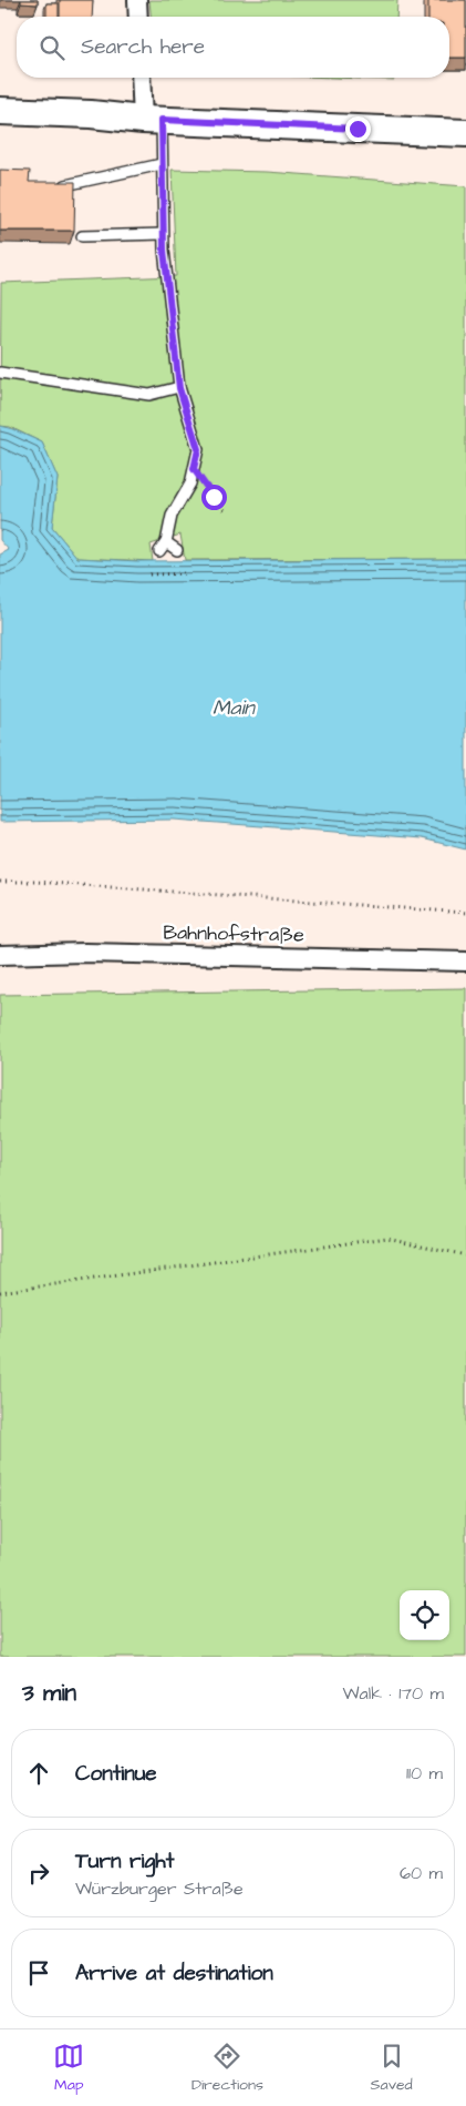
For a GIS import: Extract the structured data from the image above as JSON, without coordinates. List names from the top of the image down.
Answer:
{
  "streets": {
    "street": ["Bahnhofstraße"]
  },
  "water": ["Main"],
  "page": {
    "search": "Search here",
    "heading": ["3 min", "Walk · 170 m"],
    "list": [
      ["Continue", "110 m"],
      ["Turn right", "Würzburger Straße", "60 m"],
      "Arrive at destination"
    ],
    "nav": ["Map", "Directions", "Saved"]
  }
}
